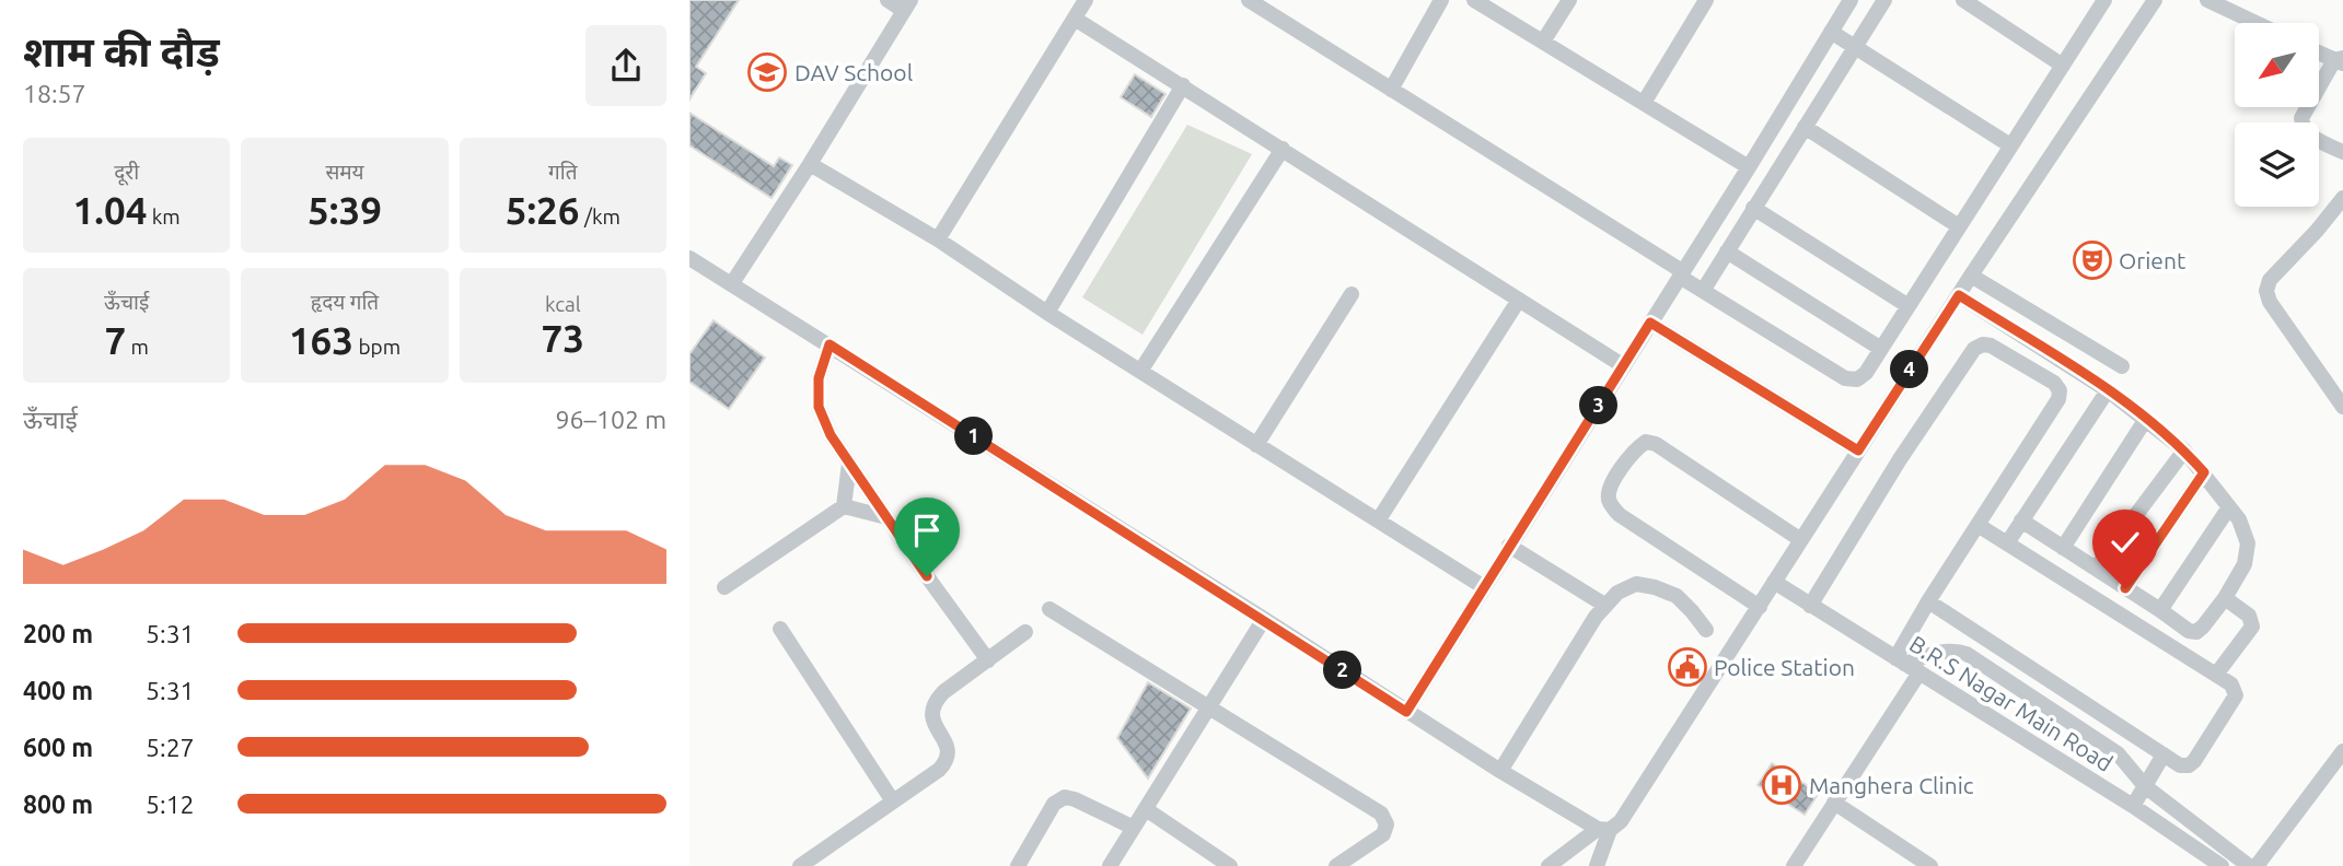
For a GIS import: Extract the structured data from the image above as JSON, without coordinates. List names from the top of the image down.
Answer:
{
  "streets": {
    "street": ["B.R.S Nagar Main Road"]
  },
  "places": {
    "school or university": ["DAV School"],
    "theatre": ["Orient"],
    "public building": ["Police Station"],
    "hospital": ["Manghera Clinic"]
  },
  "north": "bottom left",
  "page": {
    "heading": ["शाम की दौड़", "18:57"],
    "stats": [
      ["दूरी", "1.04 km"],
      ["समय", "5:39"],
      ["गति", "5:26 /km"],
      ["ऊँचाई", "7 m"],
      ["हृदय गति", "163 bpm"],
      ["kcal", "73"]
    ],
    "pins": [
      "4",
      "3",
      "1",
      "2"
    ],
    "chart": ["ऊँचाई", "96–102 m"],
    "list": [
      {
        "name": "200 m",
        "note": "5:31"
      },
      {
        "name": "400 m",
        "note": "5:31"
      },
      {
        "name": "600 m",
        "note": "5:27"
      },
      {
        "name": "800 m",
        "note": "5:12"
      }
    ]
  }
}
